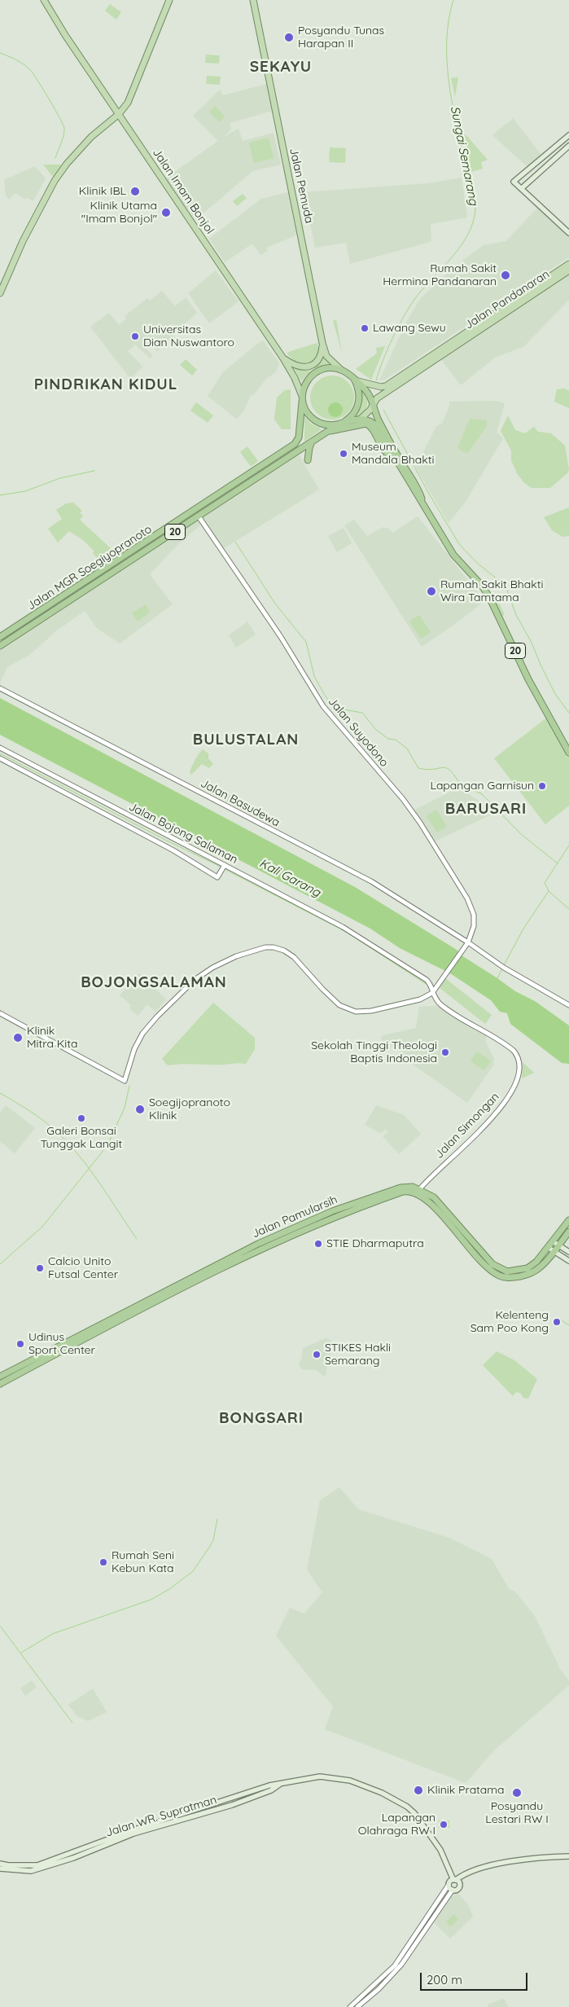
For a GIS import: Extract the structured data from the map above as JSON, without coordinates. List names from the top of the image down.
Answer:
{
  "streets": {
    "highway": ["20", "Jalan MGR Soegiyopranoto", "Jalan Pamularsih"],
    "main road": [
      "Jalan Pemuda",
      "Jalan Imam Bonjol",
      "Jalan Pandanaran",
      "Jalan WR. Supratman"
    ],
    "street": [
      "Jalan Suyodono",
      "Jalan Basudewa",
      "Jalan Bojong Salaman",
      "Jalan Simongan"
    ]
  },
  "crossings": [
    ["Jalan Pemuda", "Jalan Imam Bonjol"],
    ["Jalan Pemuda", "Jalan Pandanaran"],
    ["Jalan Pemuda", "20"],
    ["Jalan Pemuda", "Jalan MGR Soegiyopranoto"],
    ["Jalan Imam Bonjol", "Jalan Pandanaran"],
    ["Jalan Imam Bonjol", "20"],
    ["Jalan Imam Bonjol", "Jalan MGR Soegiyopranoto"],
    ["Jalan Pandanaran", "20"],
    ["Jalan Pandanaran", "Jalan MGR Soegiyopranoto"],
    ["20", "Jalan MGR Soegiyopranoto"],
    ["Jalan MGR Soegiyopranoto", "Jalan Suyodono"],
    ["Jalan Suyodono", "Jalan Basudewa"],
    ["Jalan Suyodono", "Jalan Bojong Salaman"],
    ["Jalan Suyodono", "Jalan Simongan"],
    ["Jalan Bojong Salaman", "Jalan Simongan"],
    ["Jalan Simongan", "Jalan Pamularsih"]
  ],
  "districts": [
    "SEKAYU",
    "PINDRIKAN KIDUL",
    "BULUSTALAN",
    "BARUSARI",
    "BOJONGSALAMAN",
    "BONGSARI"
  ],
  "water": ["Sungai Semarang", "Kali Garang"],
  "places": [
    "Posyandu Tunas Harapan II",
    "Klinik IBL",
    "Klinik Utama \"Imam Bonjol\"",
    "Rumah Sakit Hermina Pandanaran",
    "Lawang Sewu",
    "Universitas Dian Nuswantoro",
    "Museum Mandala Bhakti",
    "Rumah Sakit Bhakti Wira Tamtama",
    "Lapangan Garnisun",
    "Klinik Mitra Kita",
    "Sekolah Tinggi Theologi Baptis Indonesia",
    "Soegijopranoto Klinik",
    "Galeri Bonsai Tunggak Langit",
    "STIE Dharmaputra",
    "Calcio Unito Futsal Center",
    "Kelenteng Sam Poo Kong",
    "Udinus Sport Center",
    "STIKES Hakli Semarang",
    "Rumah Seni Kebun Kata",
    "Klinik Pratama",
    "Posyandu Lestari RW I",
    "Lapangan Olahraga RW I"
  ],
  "scale_bar": "200 m"
}
